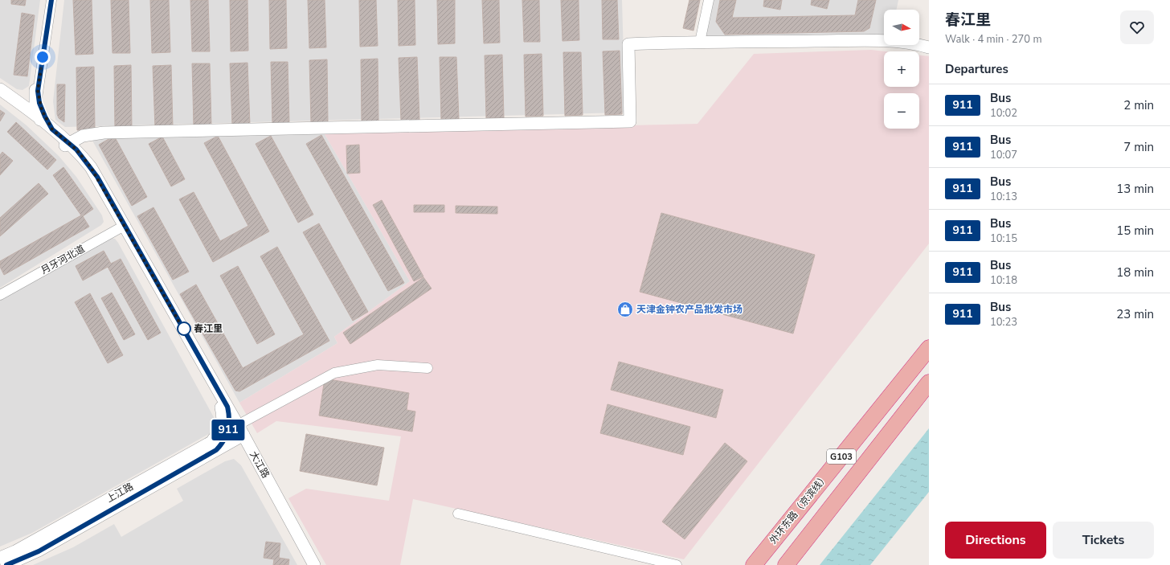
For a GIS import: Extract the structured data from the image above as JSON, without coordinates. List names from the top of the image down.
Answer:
{
  "streets": {
    "highway": ["G103", "外环东路（京滨线）"],
    "street": ["月牙河北道", "大江路", "上江路"]
  },
  "places": {
    "shop": ["天津金钟农产品批发市场"],
    "other": ["春江里"]
  },
  "lines": ["bus line 911"],
  "north": "right",
  "page": {
    "on_map": "911",
    "heading": [
      ["春江里", "Walk · 4 min · 270 m"],
      "Departures"
    ],
    "map_buttons": ["+", "−"],
    "list": [
      {
        "mark": "911",
        "name": "Bus",
        "note": "10:02",
        "value": "2 min"
      },
      {
        "mark": "911",
        "name": "Bus",
        "note": "10:07",
        "value": "7 min"
      },
      {
        "mark": "911",
        "name": "Bus",
        "note": "10:13",
        "value": "13 min"
      },
      {
        "mark": "911",
        "name": "Bus",
        "note": "10:15",
        "value": "15 min"
      },
      {
        "mark": "911",
        "name": "Bus",
        "note": "10:18",
        "value": "18 min"
      },
      {
        "mark": "911",
        "name": "Bus",
        "note": "10:23",
        "value": "23 min"
      }
    ],
    "buttons": ["Directions", "Tickets"]
  }
}
